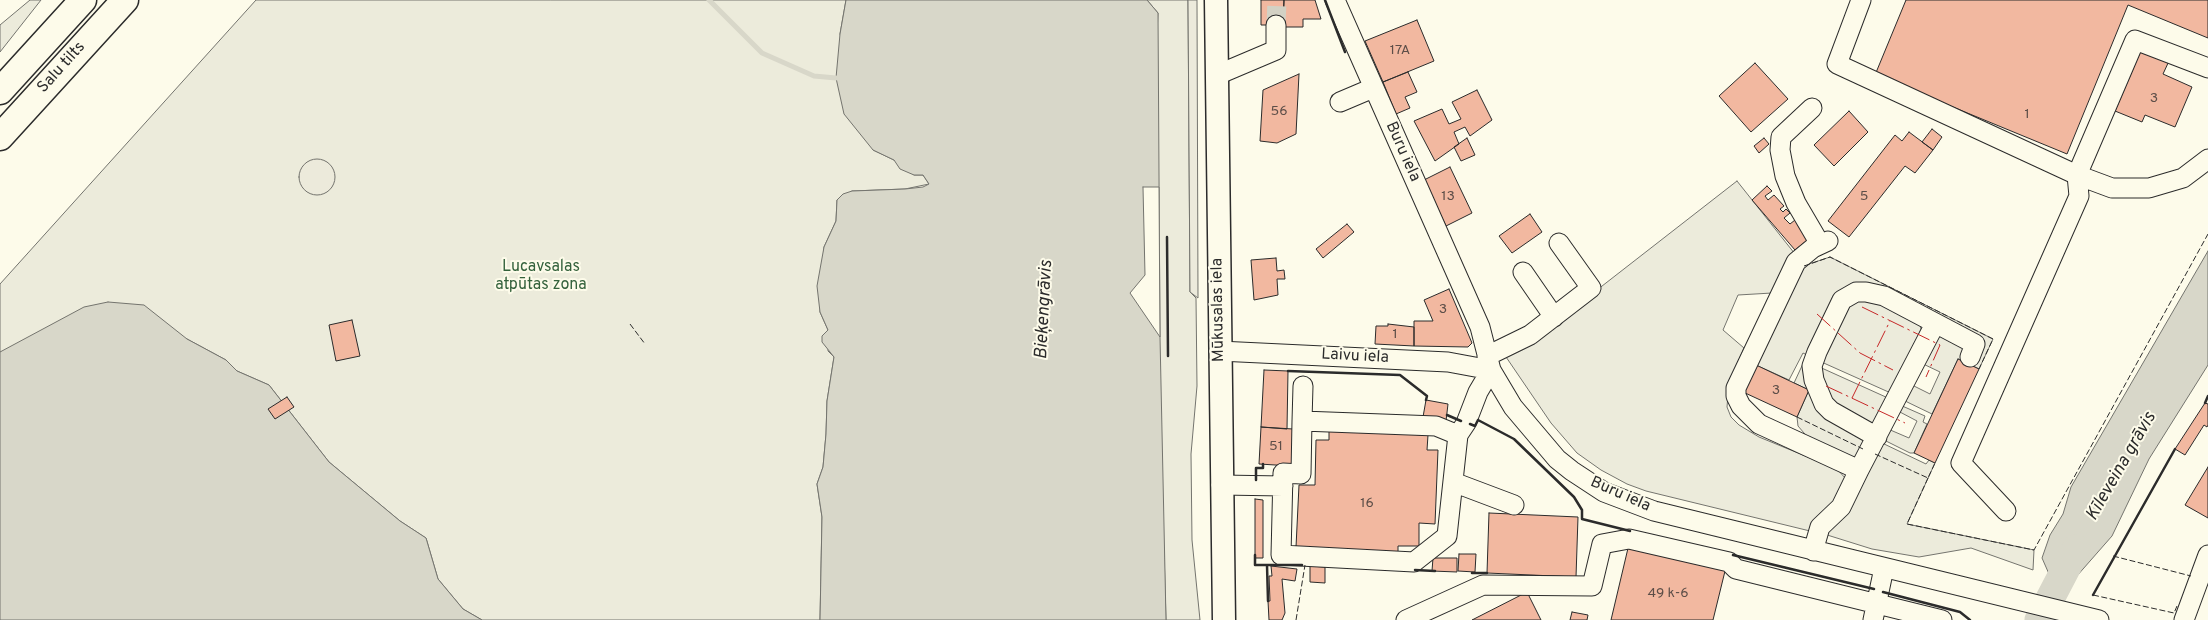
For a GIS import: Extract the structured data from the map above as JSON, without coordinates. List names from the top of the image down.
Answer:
{
  "streets": {
    "highway": ["Salu tilts"],
    "main road": ["Mūkusalas iela"],
    "street": ["Buru iela", "Laivu iela"]
  },
  "crossings": [
    ["Buru iela", "Laivu iela"],
    ["Mūkusalas iela", "Laivu iela"]
  ],
  "water": ["Bieķengrāvis", "Kīleveina grāvis"],
  "parks": ["Lucavsalas atpūtas zona"],
  "house_numbers": [
    "17A",
    "3",
    "56",
    "1",
    "13",
    "5",
    "3",
    "1",
    "3",
    "51",
    "16",
    "49 k-6"
  ]
}
